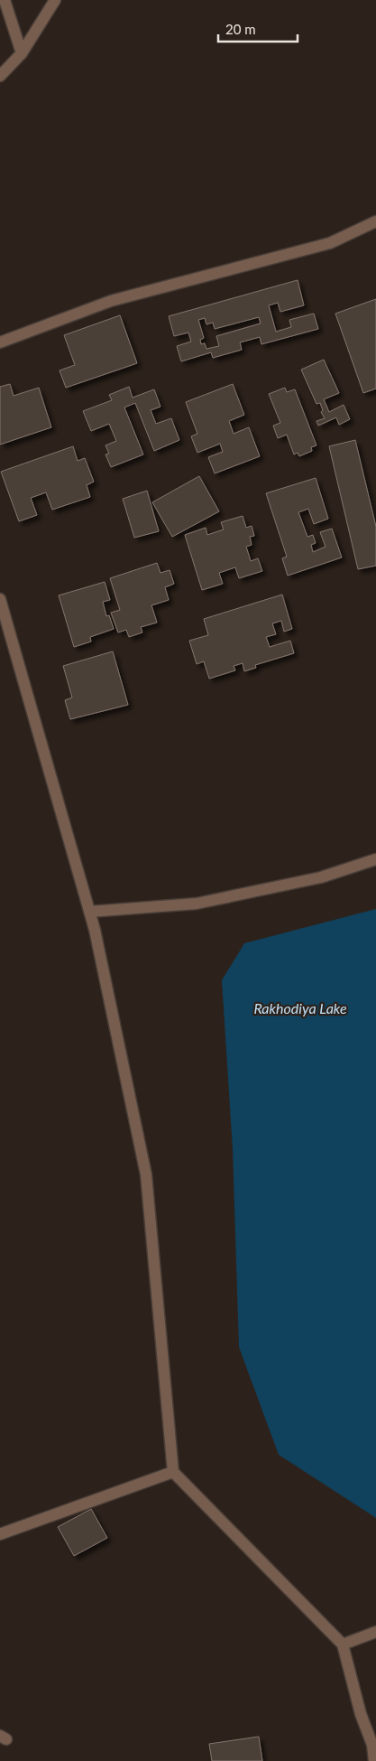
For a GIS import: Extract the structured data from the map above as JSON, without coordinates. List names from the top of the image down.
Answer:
{
  "water": ["Rakhodiya Lake"],
  "scale_bar": "20 m"
}
